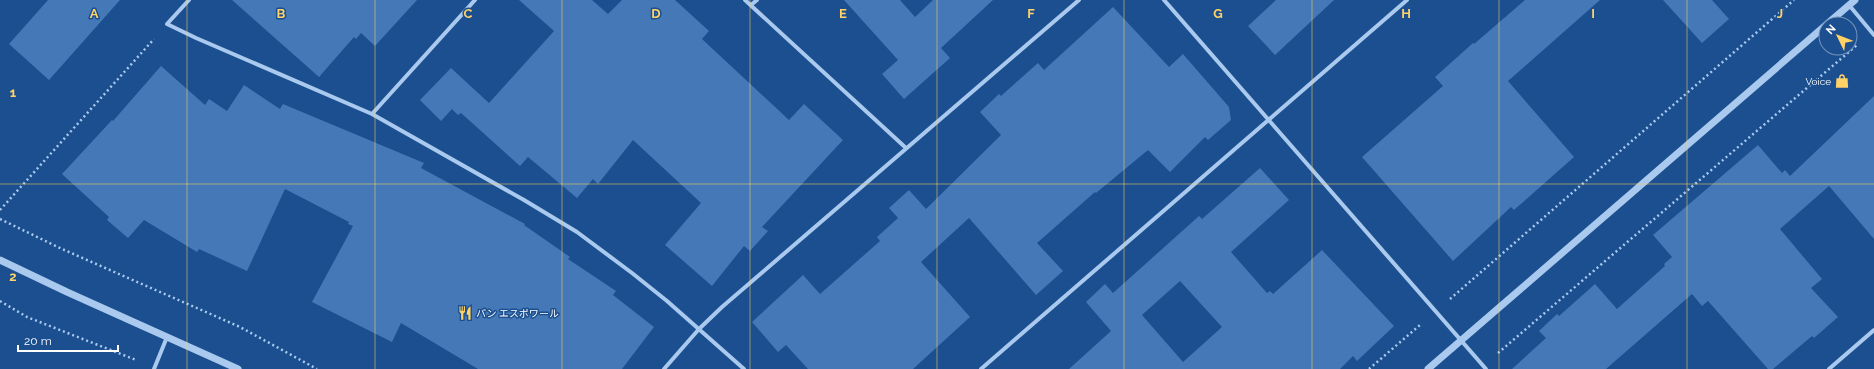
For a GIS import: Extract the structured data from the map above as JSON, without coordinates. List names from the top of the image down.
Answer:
{
  "places": {
    "shop": ["Voice"],
    "restaurant": ["パン エスポワール"]
  },
  "scale_bar": "20 m",
  "north": "top left",
  "grid": {
    "columns": [
      "A",
      "B",
      "C",
      "D",
      "E",
      "F",
      "G",
      "H",
      "I",
      "J"
    ],
    "rows": ["1", "2"]
  }
}
